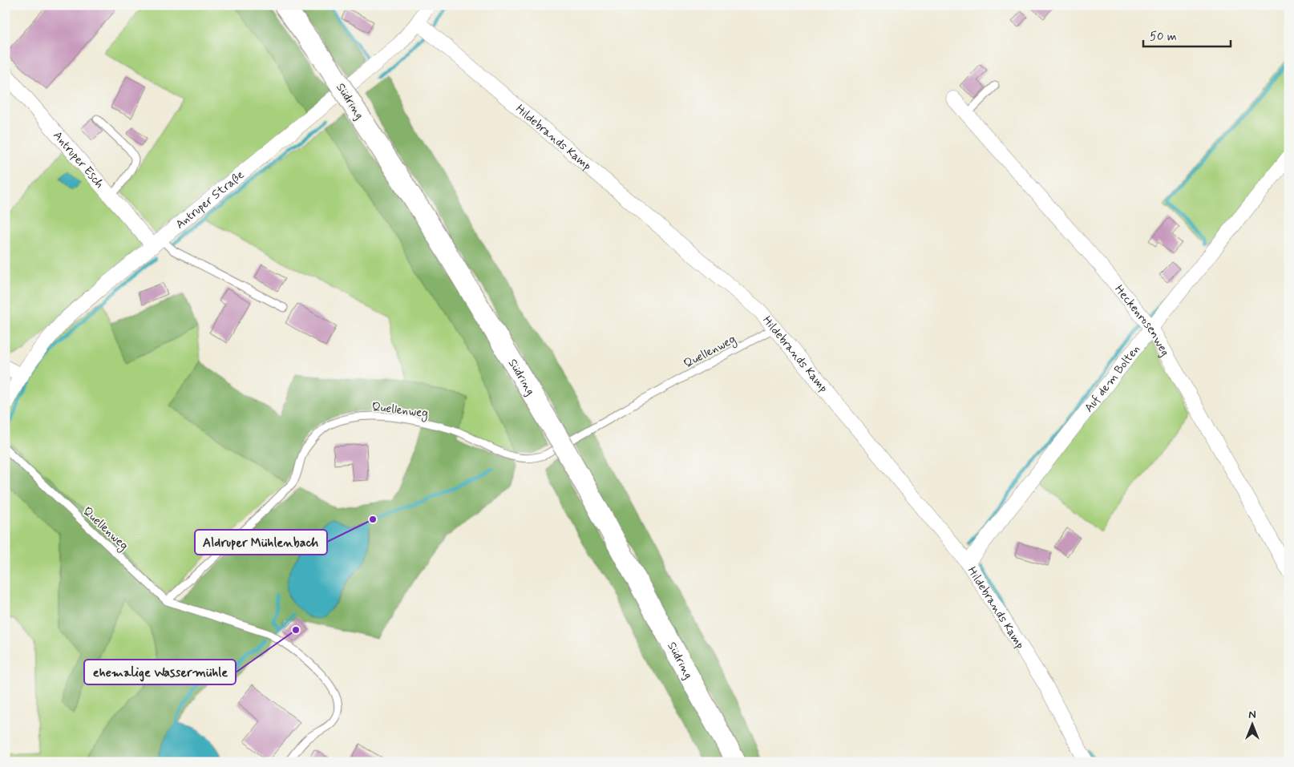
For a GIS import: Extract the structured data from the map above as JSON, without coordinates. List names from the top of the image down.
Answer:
{
  "streets": {
    "main road": ["Südring"],
    "street": [
      "Hildebrands Kamp",
      "Antruper Esch",
      "Antruper Straße",
      "Heckenrosenweg",
      "Auf dem Bolten"
    ],
    "lane": ["Quellenweg"]
  },
  "crossings": [
    ["Hildebrands Kamp", "Antruper Straße"],
    ["Hildebrands Kamp", "Quellenweg"],
    ["Hildebrands Kamp", "Auf dem Bolten"],
    ["Antruper Esch", "Antruper Straße"],
    ["Heckenrosenweg", "Auf dem Bolten"]
  ],
  "places": ["Aldruper Mühlenbach", "ehemalige Wassermühle"],
  "scale_bar": "50 m",
  "north": "top"
}
